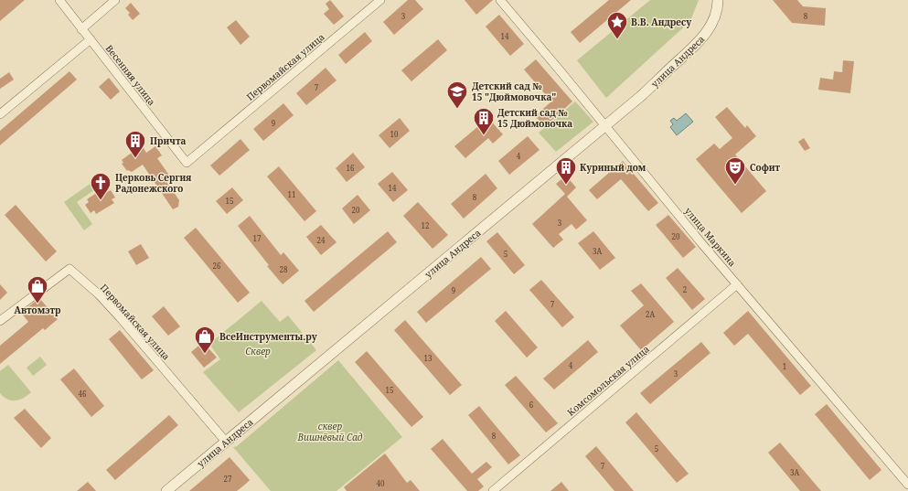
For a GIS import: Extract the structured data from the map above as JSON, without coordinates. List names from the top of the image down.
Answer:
{
  "streets": {
    "street": [
      "улица Андреса",
      "Первомайская улица",
      "Весенняя улица",
      "улица Маркина",
      "Комсомольская улица"
    ]
  },
  "crossings": [
    ["улица Андреса", "Первомайская улица"],
    ["улица Андреса", "улица Маркина"],
    ["Первомайская улица", "Весенняя улица"],
    ["улица Маркина", "Комсомольская улица"]
  ],
  "parks": ["Сквер", "сквер Вишнёвый Сад"],
  "places": {
    "place": ["В.В. Андресу"],
    "school or university": ["Детский сад № 15 \"Дюймовочка\""],
    "building": ["Детский сад № 15 Дюймовочка", "Причта", "Куриный дом"],
    "theatre": ["Софит"],
    "church": ["Церковь Сергия Радонежского"],
    "shop": ["Автомэтр", "ВсеИнструменты.ру"]
  },
  "house_numbers": [
    "3",
    "8",
    "14",
    "7",
    "9",
    "10",
    "4",
    "16",
    "14",
    "11",
    "8",
    "15",
    "20",
    "3",
    "12",
    "20",
    "17",
    "24",
    "3А",
    "5",
    "26",
    "28",
    "2",
    "9",
    "7",
    "2А",
    "13",
    "4",
    "1",
    "3",
    "15",
    "46",
    "6",
    "8",
    "5",
    "7",
    "3А",
    "27",
    "40"
  ]
}
